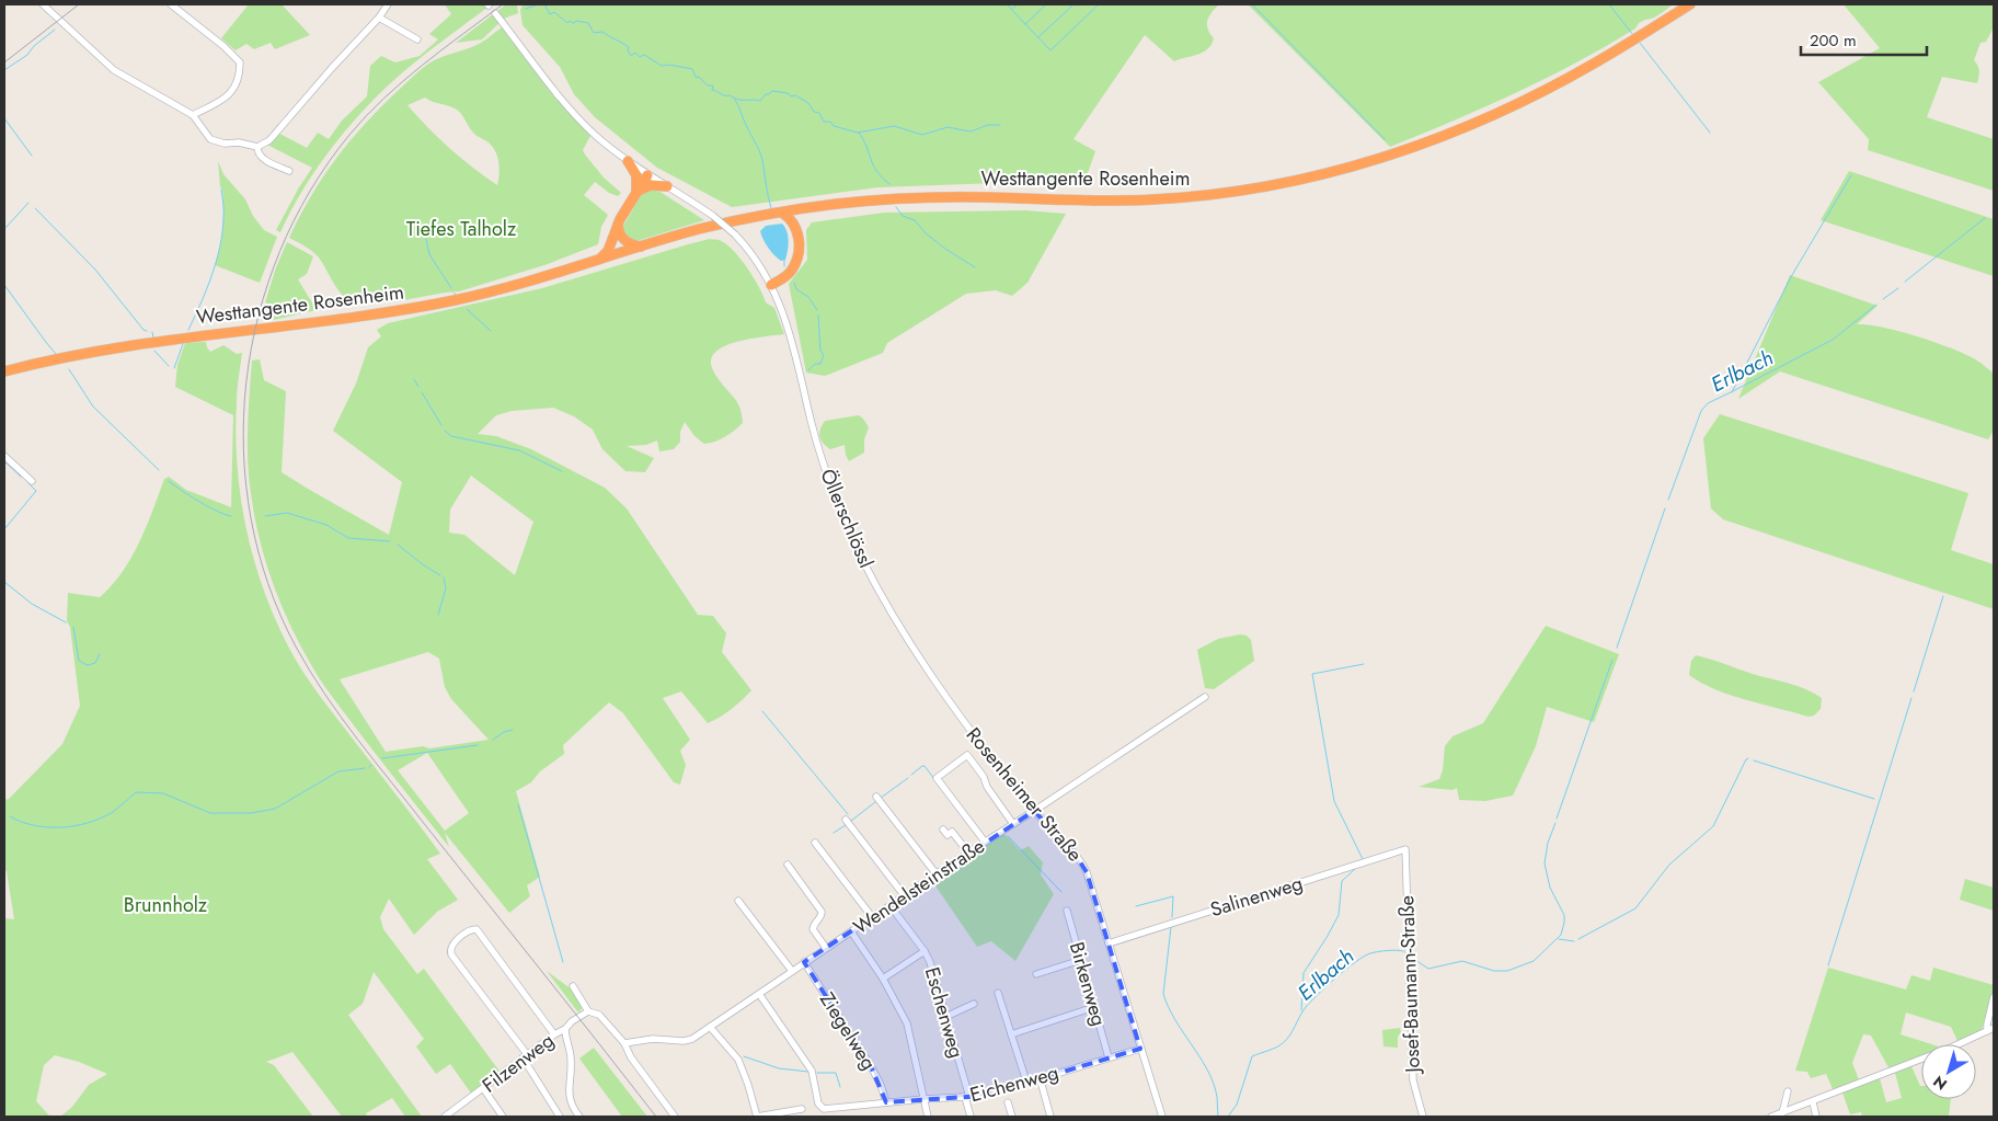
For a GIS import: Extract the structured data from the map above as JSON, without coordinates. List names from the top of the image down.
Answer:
{
  "streets": {
    "highway": ["Westtangente Rosenheim"],
    "street": [
      "Öllerschlössl",
      "Rosenheimer Straße",
      "Wendelsteinstraße",
      "Salinenweg",
      "Birkenweg",
      "Josef-Baumann-Straße",
      "Eschenweg",
      "Ziegelweg",
      "Filzenweg",
      "Eichenweg"
    ]
  },
  "crossings": [
    ["Öllerschlössl", "Rosenheimer Straße"],
    ["Rosenheimer Straße", "Wendelsteinstraße"],
    ["Rosenheimer Straße", "Salinenweg"],
    ["Rosenheimer Straße", "Eichenweg"],
    ["Wendelsteinstraße", "Eschenweg"],
    ["Wendelsteinstraße", "Ziegelweg"],
    ["Wendelsteinstraße", "Eichenweg"],
    ["Salinenweg", "Josef-Baumann-Straße"],
    ["Birkenweg", "Eichenweg"],
    ["Eschenweg", "Eichenweg"],
    ["Ziegelweg", "Eichenweg"]
  ],
  "water": ["Erlbach"],
  "parks": ["Tiefes Talholz", "Brunnholz"],
  "scale_bar": "200 m",
  "north": "bottom left"
}
